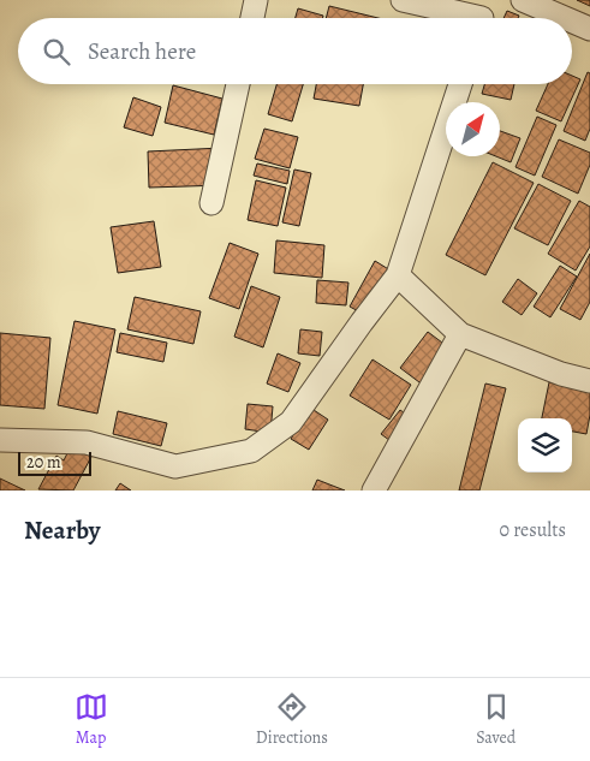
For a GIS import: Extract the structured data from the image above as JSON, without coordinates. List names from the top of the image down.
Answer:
{
  "scale_bar": "20 m",
  "north": "top right",
  "page": {
    "search": "Search here",
    "scale": "20 m",
    "heading": ["Nearby", "0 results"],
    "nav": ["Map", "Directions", "Saved"]
  }
}
